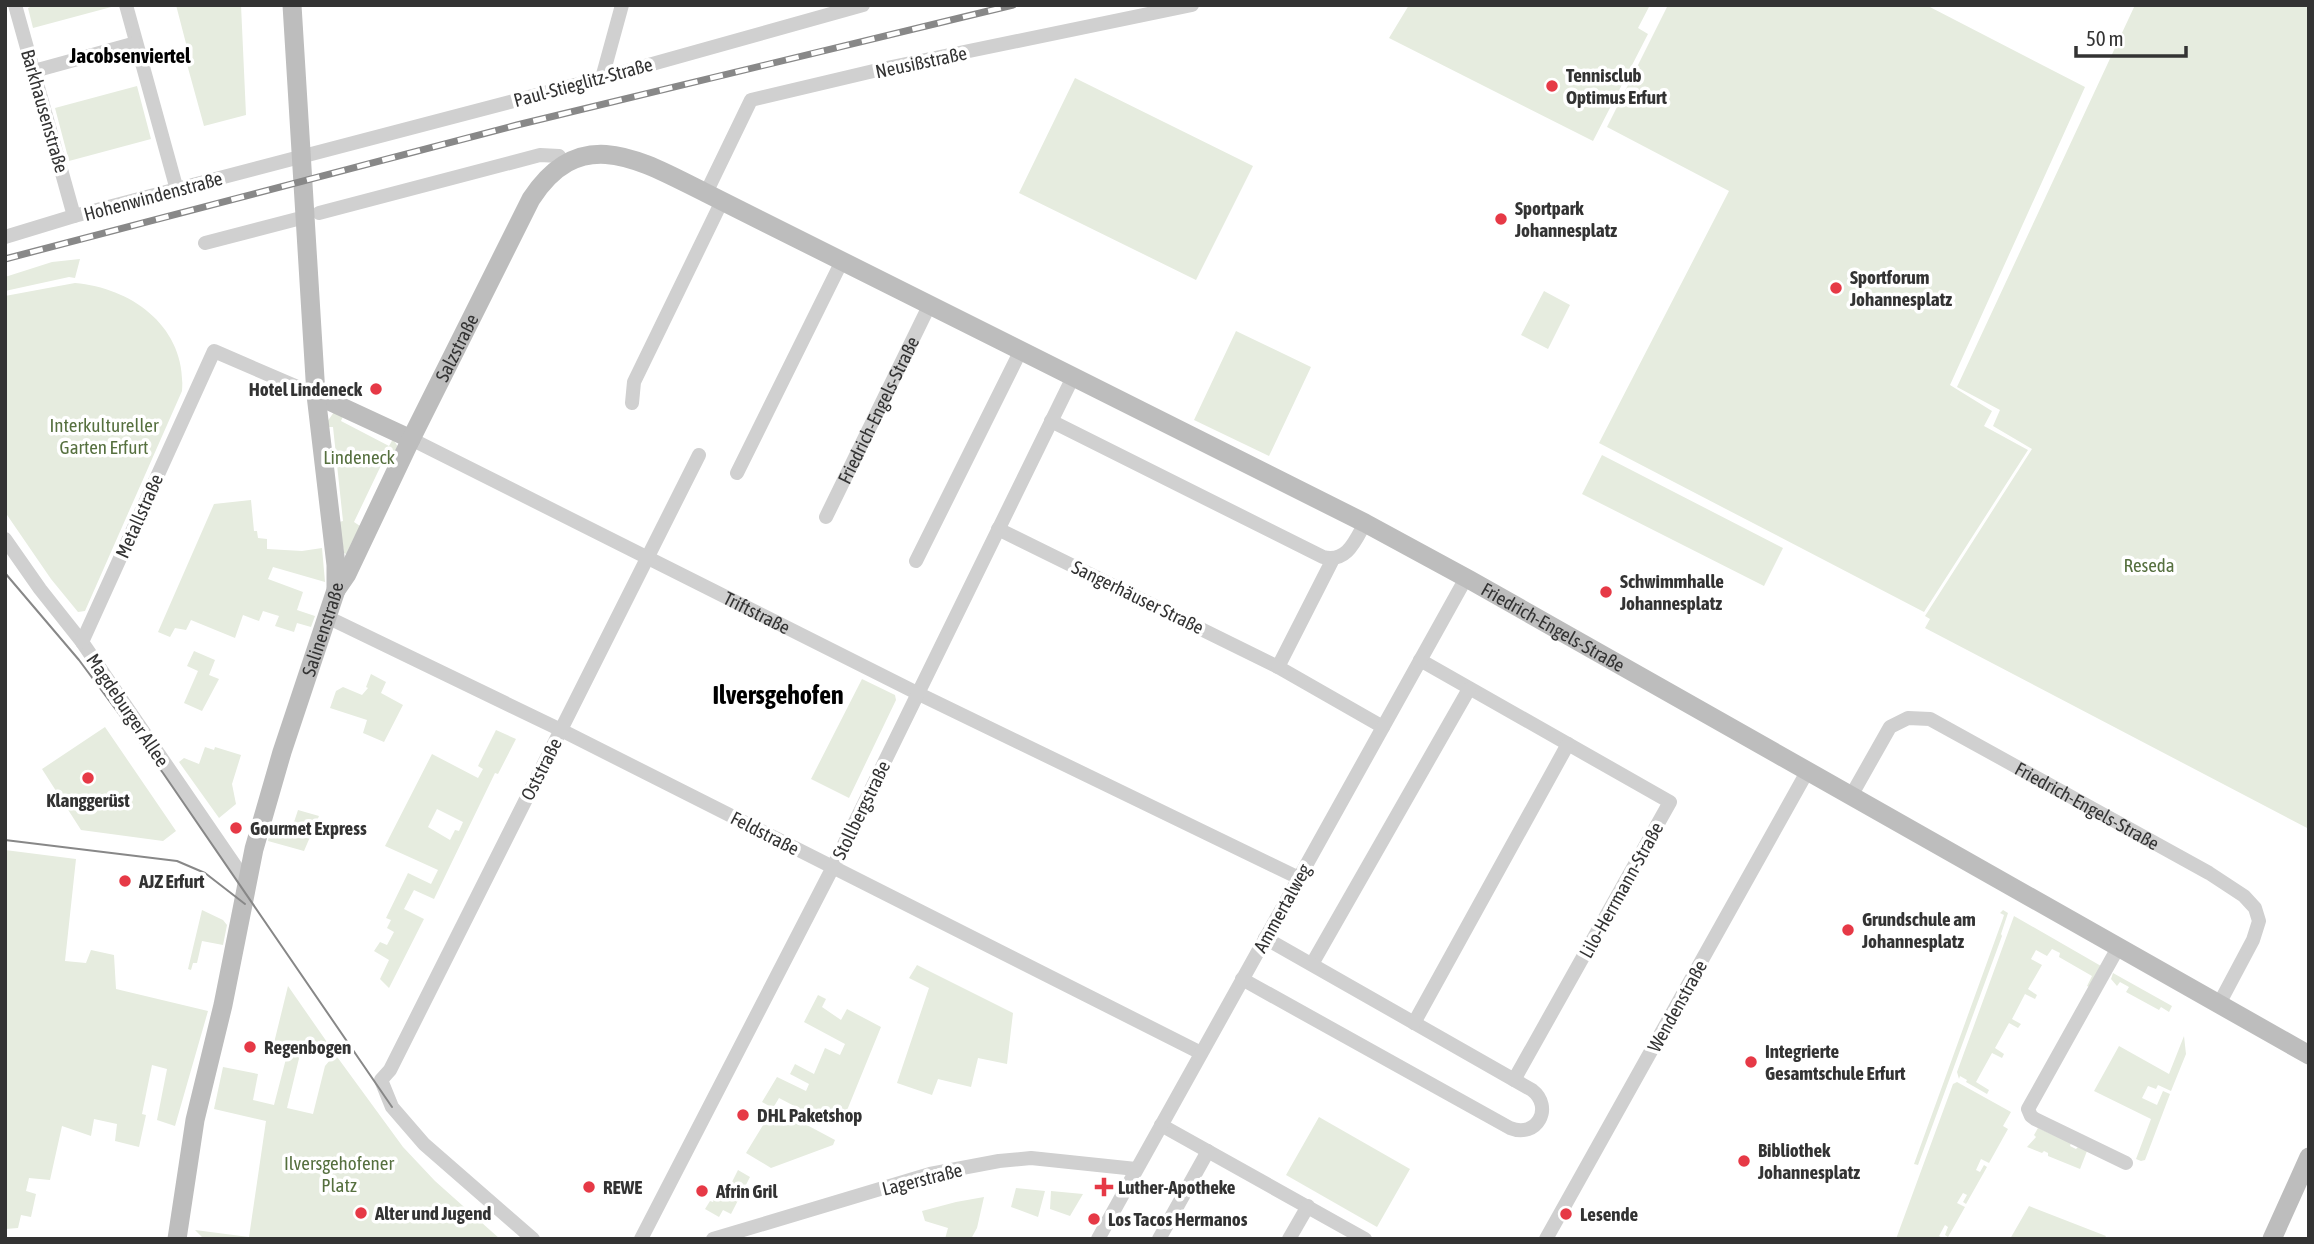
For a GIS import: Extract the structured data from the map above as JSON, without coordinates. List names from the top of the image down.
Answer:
{
  "streets": {
    "street": [
      "Neusißstraße",
      "Paul-Stieglitz-Straße",
      "Barkhausenstraße",
      "Hohenwindenstraße",
      "Salzstraße",
      "Friedrich-Engels-Straße",
      "Metallstraße",
      "Sangerhäuser Straße",
      "Triftstraße",
      "Salinenstraße",
      "Magdeburger Allee",
      "Oststraße",
      "Stollbergstraße",
      "Feldstraße",
      "Lilo-Herrmann-Straße",
      "Ammertalweg",
      "Wendenstraße",
      "Lagerstraße"
    ]
  },
  "crossings": [
    ["Neusißstraße", "Friedrich-Engels-Straße"],
    ["Paul-Stieglitz-Straße", "Hohenwindenstraße"],
    ["Paul-Stieglitz-Straße", "Salinenstraße"],
    ["Barkhausenstraße", "Hohenwindenstraße"],
    ["Hohenwindenstraße", "Salinenstraße"],
    ["Salzstraße", "Friedrich-Engels-Straße"],
    ["Salzstraße", "Triftstraße"],
    ["Salzstraße", "Salinenstraße"],
    ["Friedrich-Engels-Straße", "Stollbergstraße"],
    ["Friedrich-Engels-Straße", "Ammertalweg"],
    ["Friedrich-Engels-Straße", "Wendenstraße"],
    ["Metallstraße", "Triftstraße"],
    ["Metallstraße", "Magdeburger Allee"],
    ["Sangerhäuser Straße", "Stollbergstraße"],
    ["Sangerhäuser Straße", "Ammertalweg"],
    ["Triftstraße", "Salinenstraße"],
    ["Triftstraße", "Oststraße"],
    ["Triftstraße", "Stollbergstraße"],
    ["Triftstraße", "Ammertalweg"],
    ["Salinenstraße", "Magdeburger Allee"],
    ["Salinenstraße", "Feldstraße"],
    ["Oststraße", "Feldstraße"],
    ["Stollbergstraße", "Feldstraße"],
    ["Feldstraße", "Ammertalweg"],
    ["Lilo-Herrmann-Straße", "Ammertalweg"],
    ["Ammertalweg", "Lagerstraße"]
  ],
  "districts": ["Jacobsenviertel", "Ilversgehofen"],
  "parks": [
    "Interkultureller Garten Erfurt",
    "Lindeneck",
    "Reseda",
    "Ilversgehofener Platz"
  ],
  "places": {
    "other": [
      "Tennisclub Optimus Erfurt",
      "Sportpark Johannesplatz",
      "Sportforum Johannesplatz",
      "Hotel Lindeneck",
      "Schwimmhalle Johannesplatz",
      "Klanggerüst",
      "Gourmet Express",
      "AJZ Erfurt",
      "Grundschule am Johannesplatz",
      "Regenbogen",
      "Integrierte Gesamtschule Erfurt",
      "DHL Paketshop",
      "Bibliothek Johannesplatz",
      "REWE",
      "Afrin Gril",
      "Alter und Jugend",
      "Lesende",
      "Los Tacos Hermanos"
    ],
    "health": ["Luther-Apotheke"]
  },
  "scale_bar": "50 m"
}
